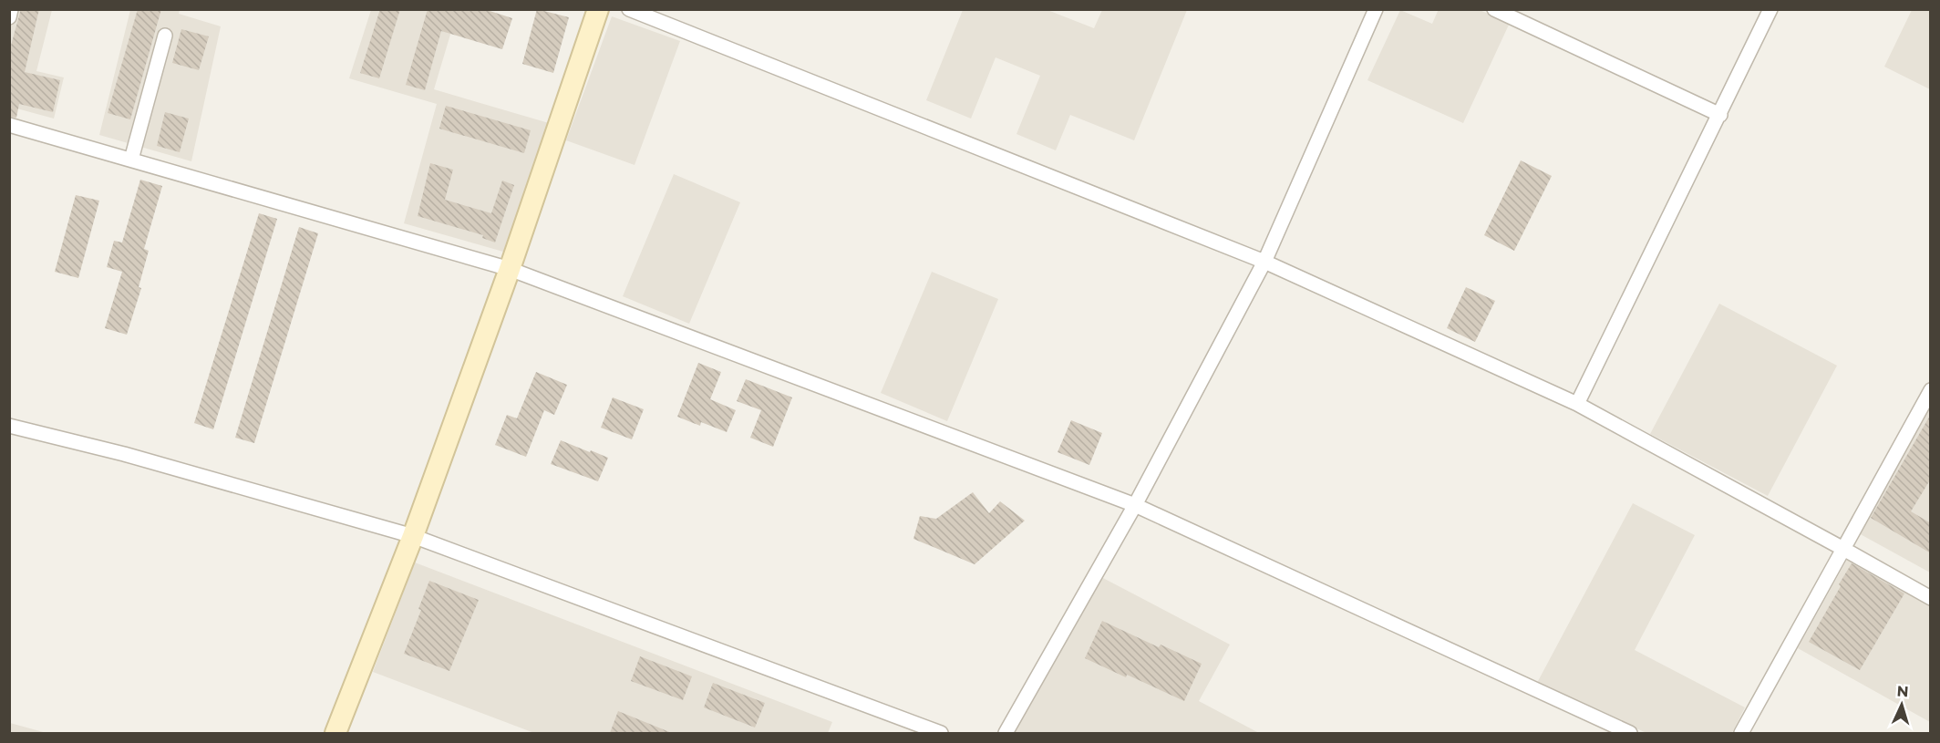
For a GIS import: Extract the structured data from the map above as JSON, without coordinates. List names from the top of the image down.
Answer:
{
  "north": "top"
}
